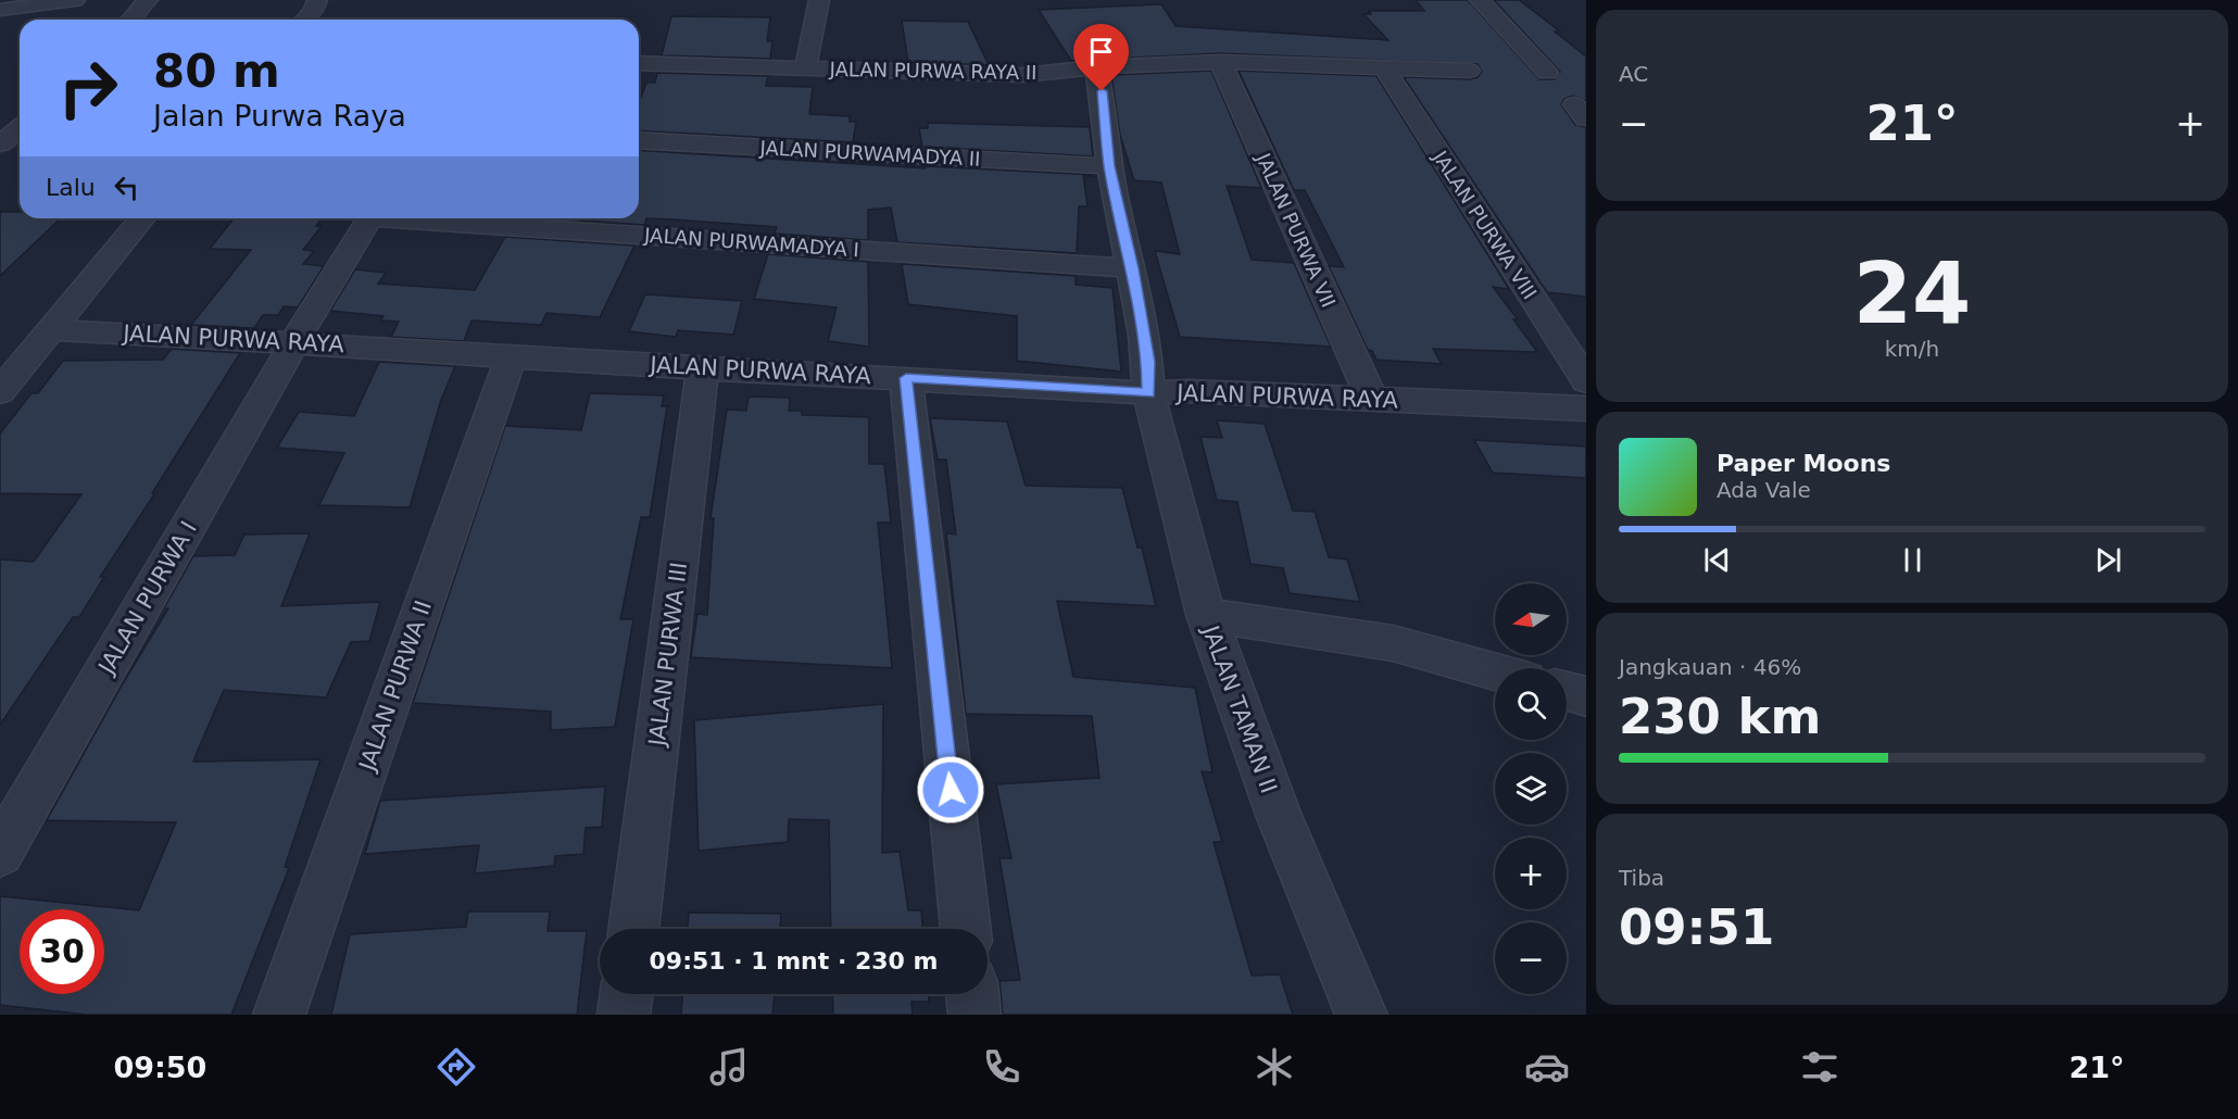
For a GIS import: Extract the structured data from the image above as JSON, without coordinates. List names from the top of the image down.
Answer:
{
  "streets": {
    "street": [
      "JALAN PURWA RAYA II",
      "JALAN PURWAMADYA II",
      "JALAN PURWA VIII",
      "JALAN PURWA VII",
      "JALAN PURWAMADYA I",
      "JALAN PURWA RAYA",
      "JALAN PURWA I",
      "JALAN PURWA III",
      "JALAN PURWA II",
      "JALAN TAMAN II"
    ]
  },
  "crossings": [
    ["JALAN PURWA RAYA II", "JALAN TAMAN II"],
    ["JALAN PURWAMADYA II", "JALAN TAMAN II"],
    ["JALAN PURWA VII", "JALAN PURWA RAYA"],
    ["JALAN PURWAMADYA I", "JALAN TAMAN II"],
    ["JALAN PURWA RAYA", "JALAN PURWA I"],
    ["JALAN PURWA RAYA", "JALAN PURWA III"],
    ["JALAN PURWA RAYA", "JALAN PURWA II"],
    ["JALAN PURWA RAYA", "JALAN TAMAN II"]
  ],
  "north": "left",
  "page": {
    "tile": [
      "AC",
      ["24", "km/h"],
      ["Jangkauan · 46%", "230 km"],
      ["Tiba", "09:51"]
    ],
    "turn": ["80 m", "Jalan Purwa Raya"],
    "heat": ["−", "21°", "+"],
    "then": "Lalu",
    "song": ["Paper Moons", "Ada Vale"],
    "map_buttons": ["+", "−"],
    "limit": "30",
    "trip": "09:51 · 1 mnt · 230 m",
    "tabs": ["09:50", "21°"]
  }
}
